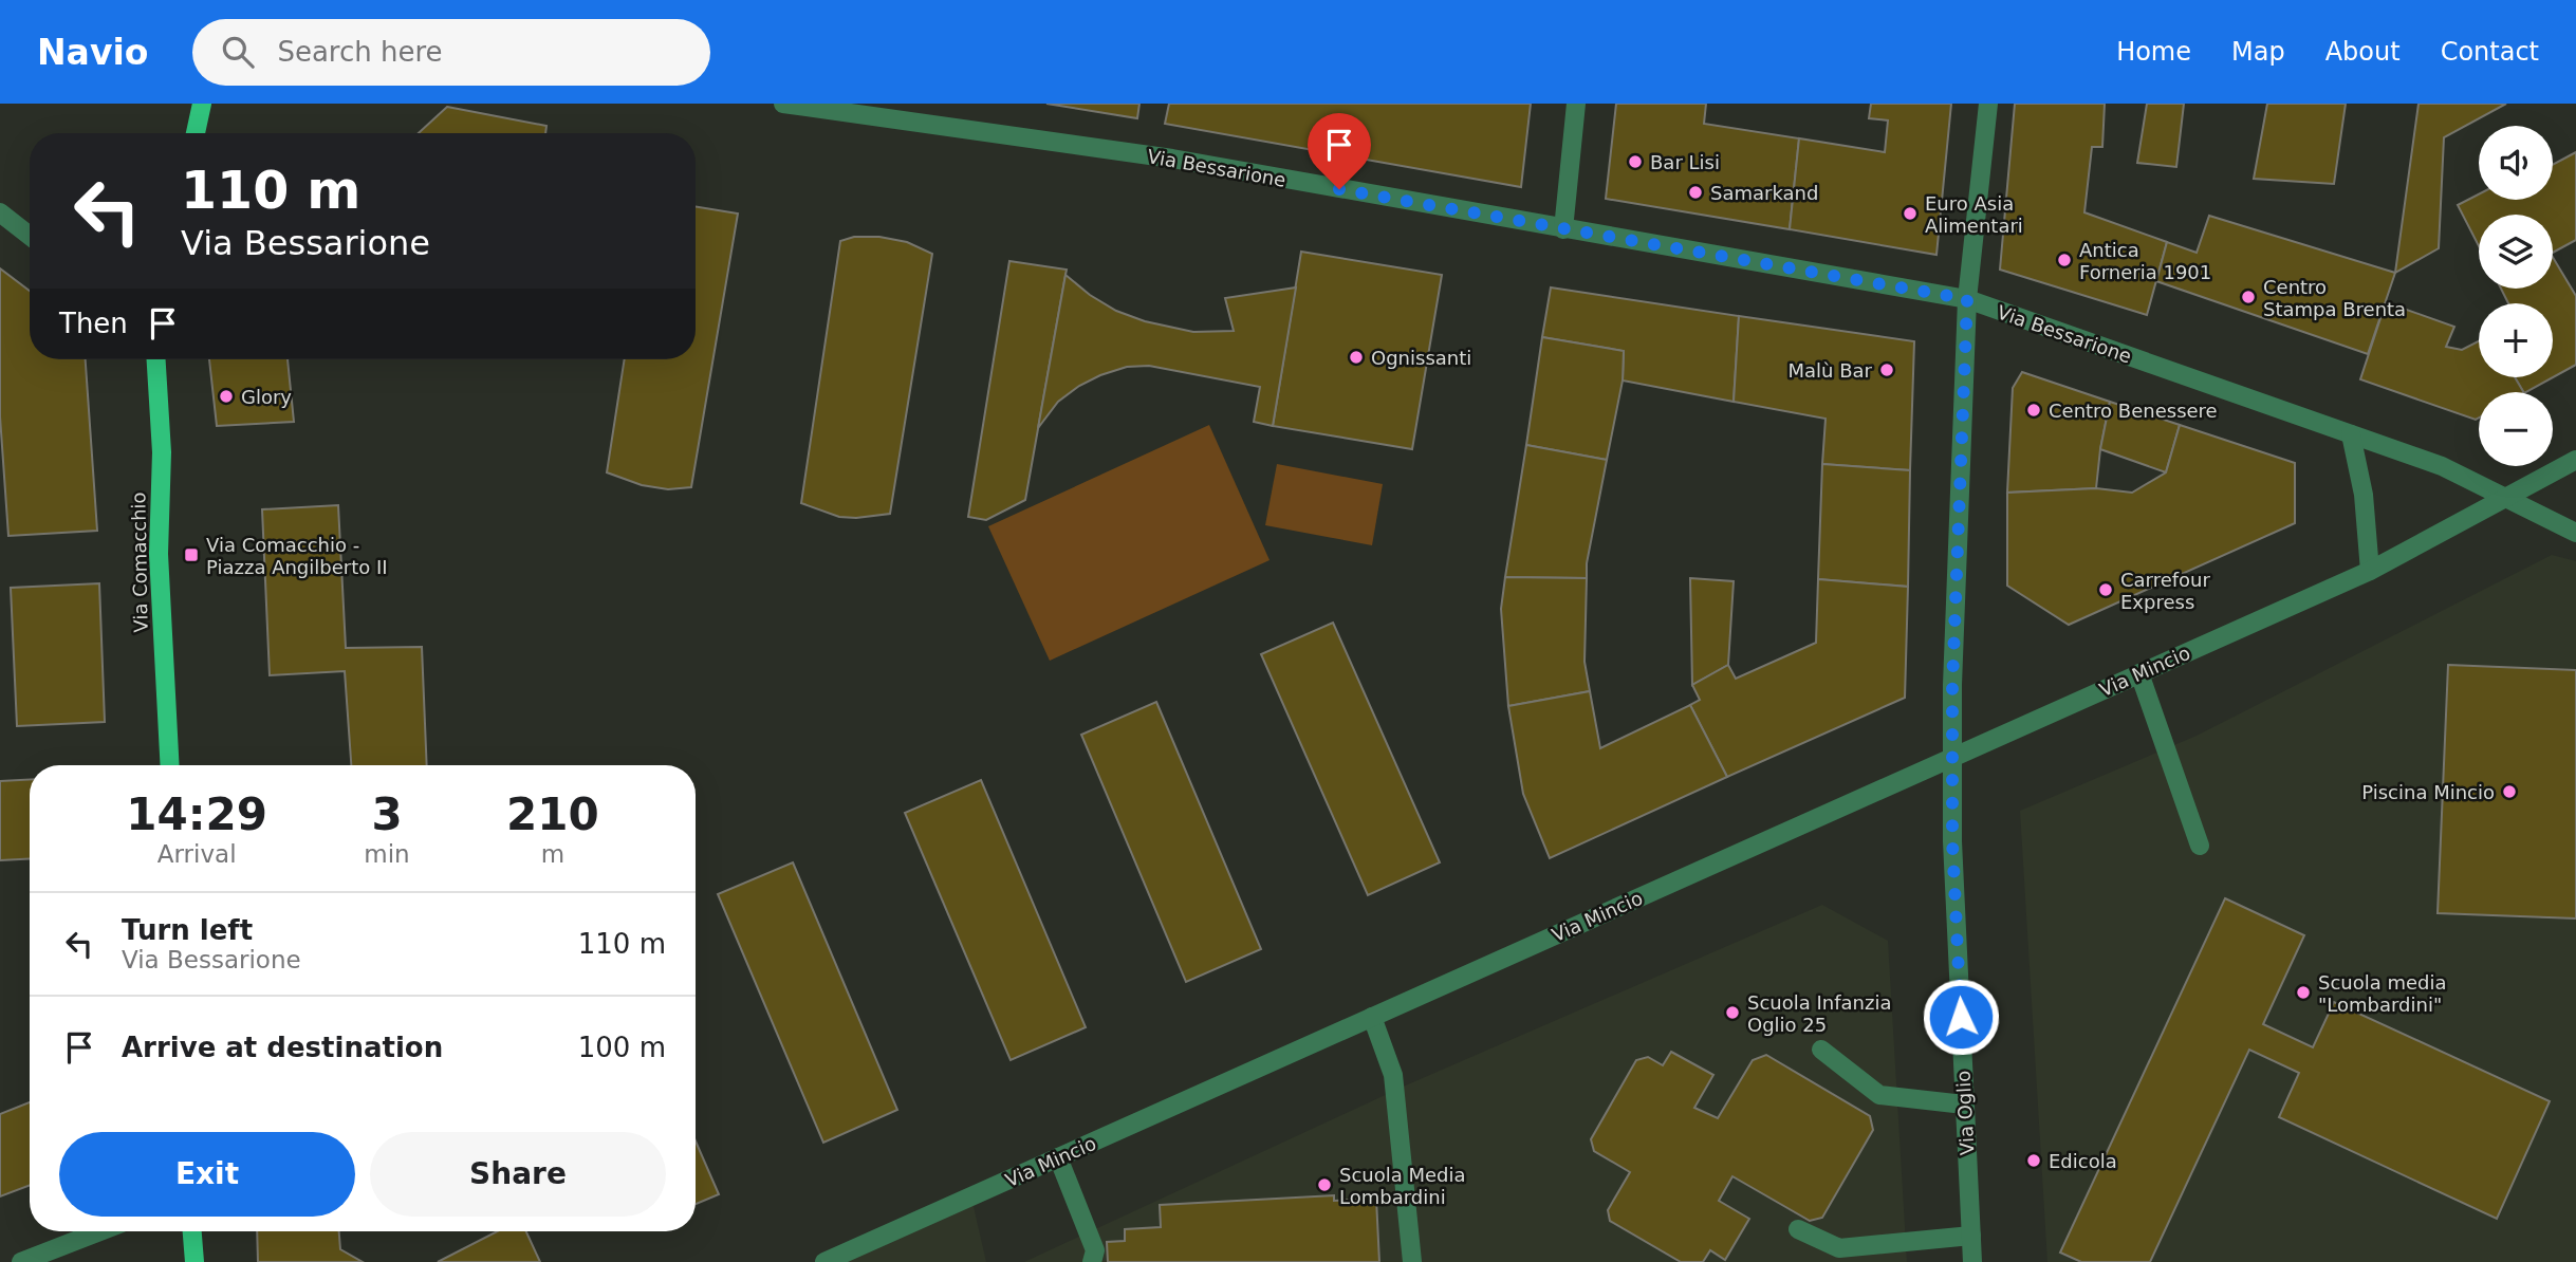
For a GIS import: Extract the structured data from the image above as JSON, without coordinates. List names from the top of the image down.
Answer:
{
  "streets": {
    "main road": ["Via Comacchio"],
    "street": ["Via Bessarione", "Via Mincio", "Via Oglio"]
  },
  "crossings": [
    ["Via Bessarione", "Via Mincio"],
    ["Via Bessarione", "Via Oglio"],
    ["Via Mincio", "Via Oglio"]
  ],
  "places": {
    "other": [
      "Bar Lisi",
      "Samarkand",
      "Euro Asia Alimentari",
      "Antica Forneria 1901",
      "Centro Stampa Brenta",
      "Ognissanti",
      "Malù Bar",
      "Glory",
      "Centro Benessere",
      "Carrefour Express",
      "Piscina Mincio",
      "Scuola media \"Lombardini\"",
      "Scuola Infanzia Oglio 25",
      "Edicola",
      "Scuola Media Lombardini"
    ],
    "transit": ["Via Comacchio - Piazza Angilberto II"]
  },
  "page": {
    "header": "Navio",
    "search": "Search here",
    "nav": [
      "Home",
      "Map",
      "About",
      "Contact"
    ],
    "map_buttons": ["+", "−"],
    "turn": ["110 m", "Via Bessarione"],
    "then": "Then",
    "eta": [
      "14:29",
      "Arrival",
      "3",
      "min",
      "210",
      "m"
    ],
    "list": [
      {
        "name": "Turn left",
        "note": "Via Bessarione",
        "value": "110 m"
      },
      {
        "name": "Arrive at destination",
        "value": "100 m"
      }
    ],
    "buttons": ["Exit", "Share"]
  }
}
